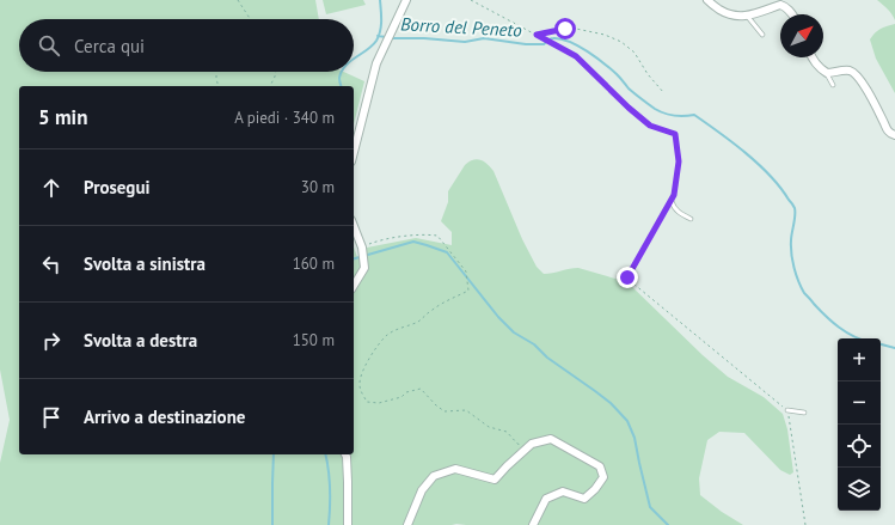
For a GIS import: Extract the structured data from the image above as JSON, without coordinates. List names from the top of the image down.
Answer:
{
  "water": ["Borro del Peneto"],
  "north": "top right",
  "page": {
    "search": "Cerca qui",
    "heading": ["5 min", "A piedi · 340 m"],
    "list": [
      ["Prosegui", "30 m"],
      ["Svolta a sinistra", "160 m"],
      ["Svolta a destra", "150 m"],
      "Arrivo a destinazione"
    ],
    "map_buttons": ["+", "−"]
  }
}
